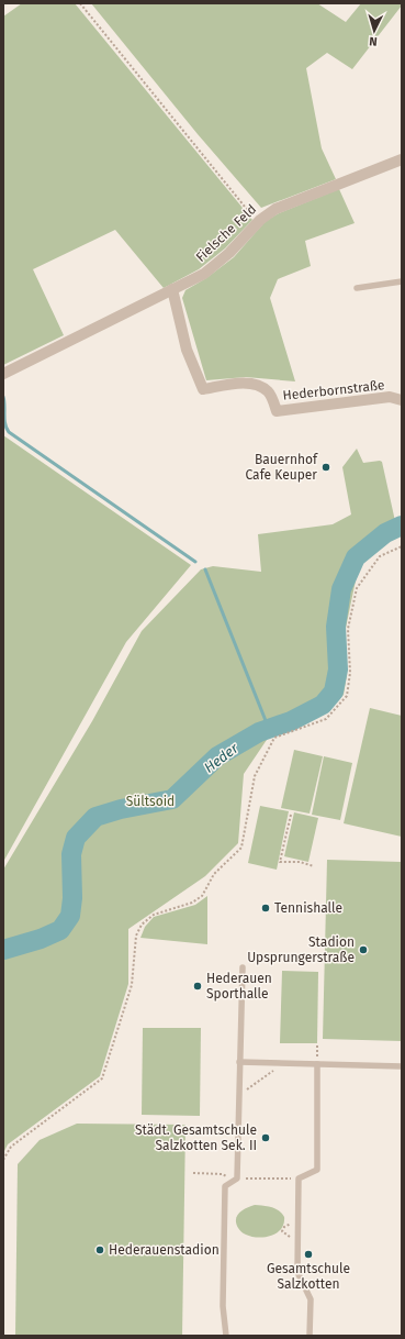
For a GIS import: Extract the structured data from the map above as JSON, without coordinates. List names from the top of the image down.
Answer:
{
  "streets": {
    "street": ["Fielsche Feld", "Hederbornstraße"]
  },
  "crossings": [
    ["Fielsche Feld", "Hederbornstraße"]
  ],
  "water": ["Heder"],
  "parks": ["Sültsoid"],
  "places": [
    "Bauernhof Cafe Keuper",
    "Tennishalle",
    "Stadion Upsprungerstraße",
    "Hederauen Sporthalle",
    "Städt. Gesamtschule Salzkotten Sek. II",
    "Hederauenstadion",
    "Gesamtschule Salzkotten"
  ],
  "north": "bottom"
}
